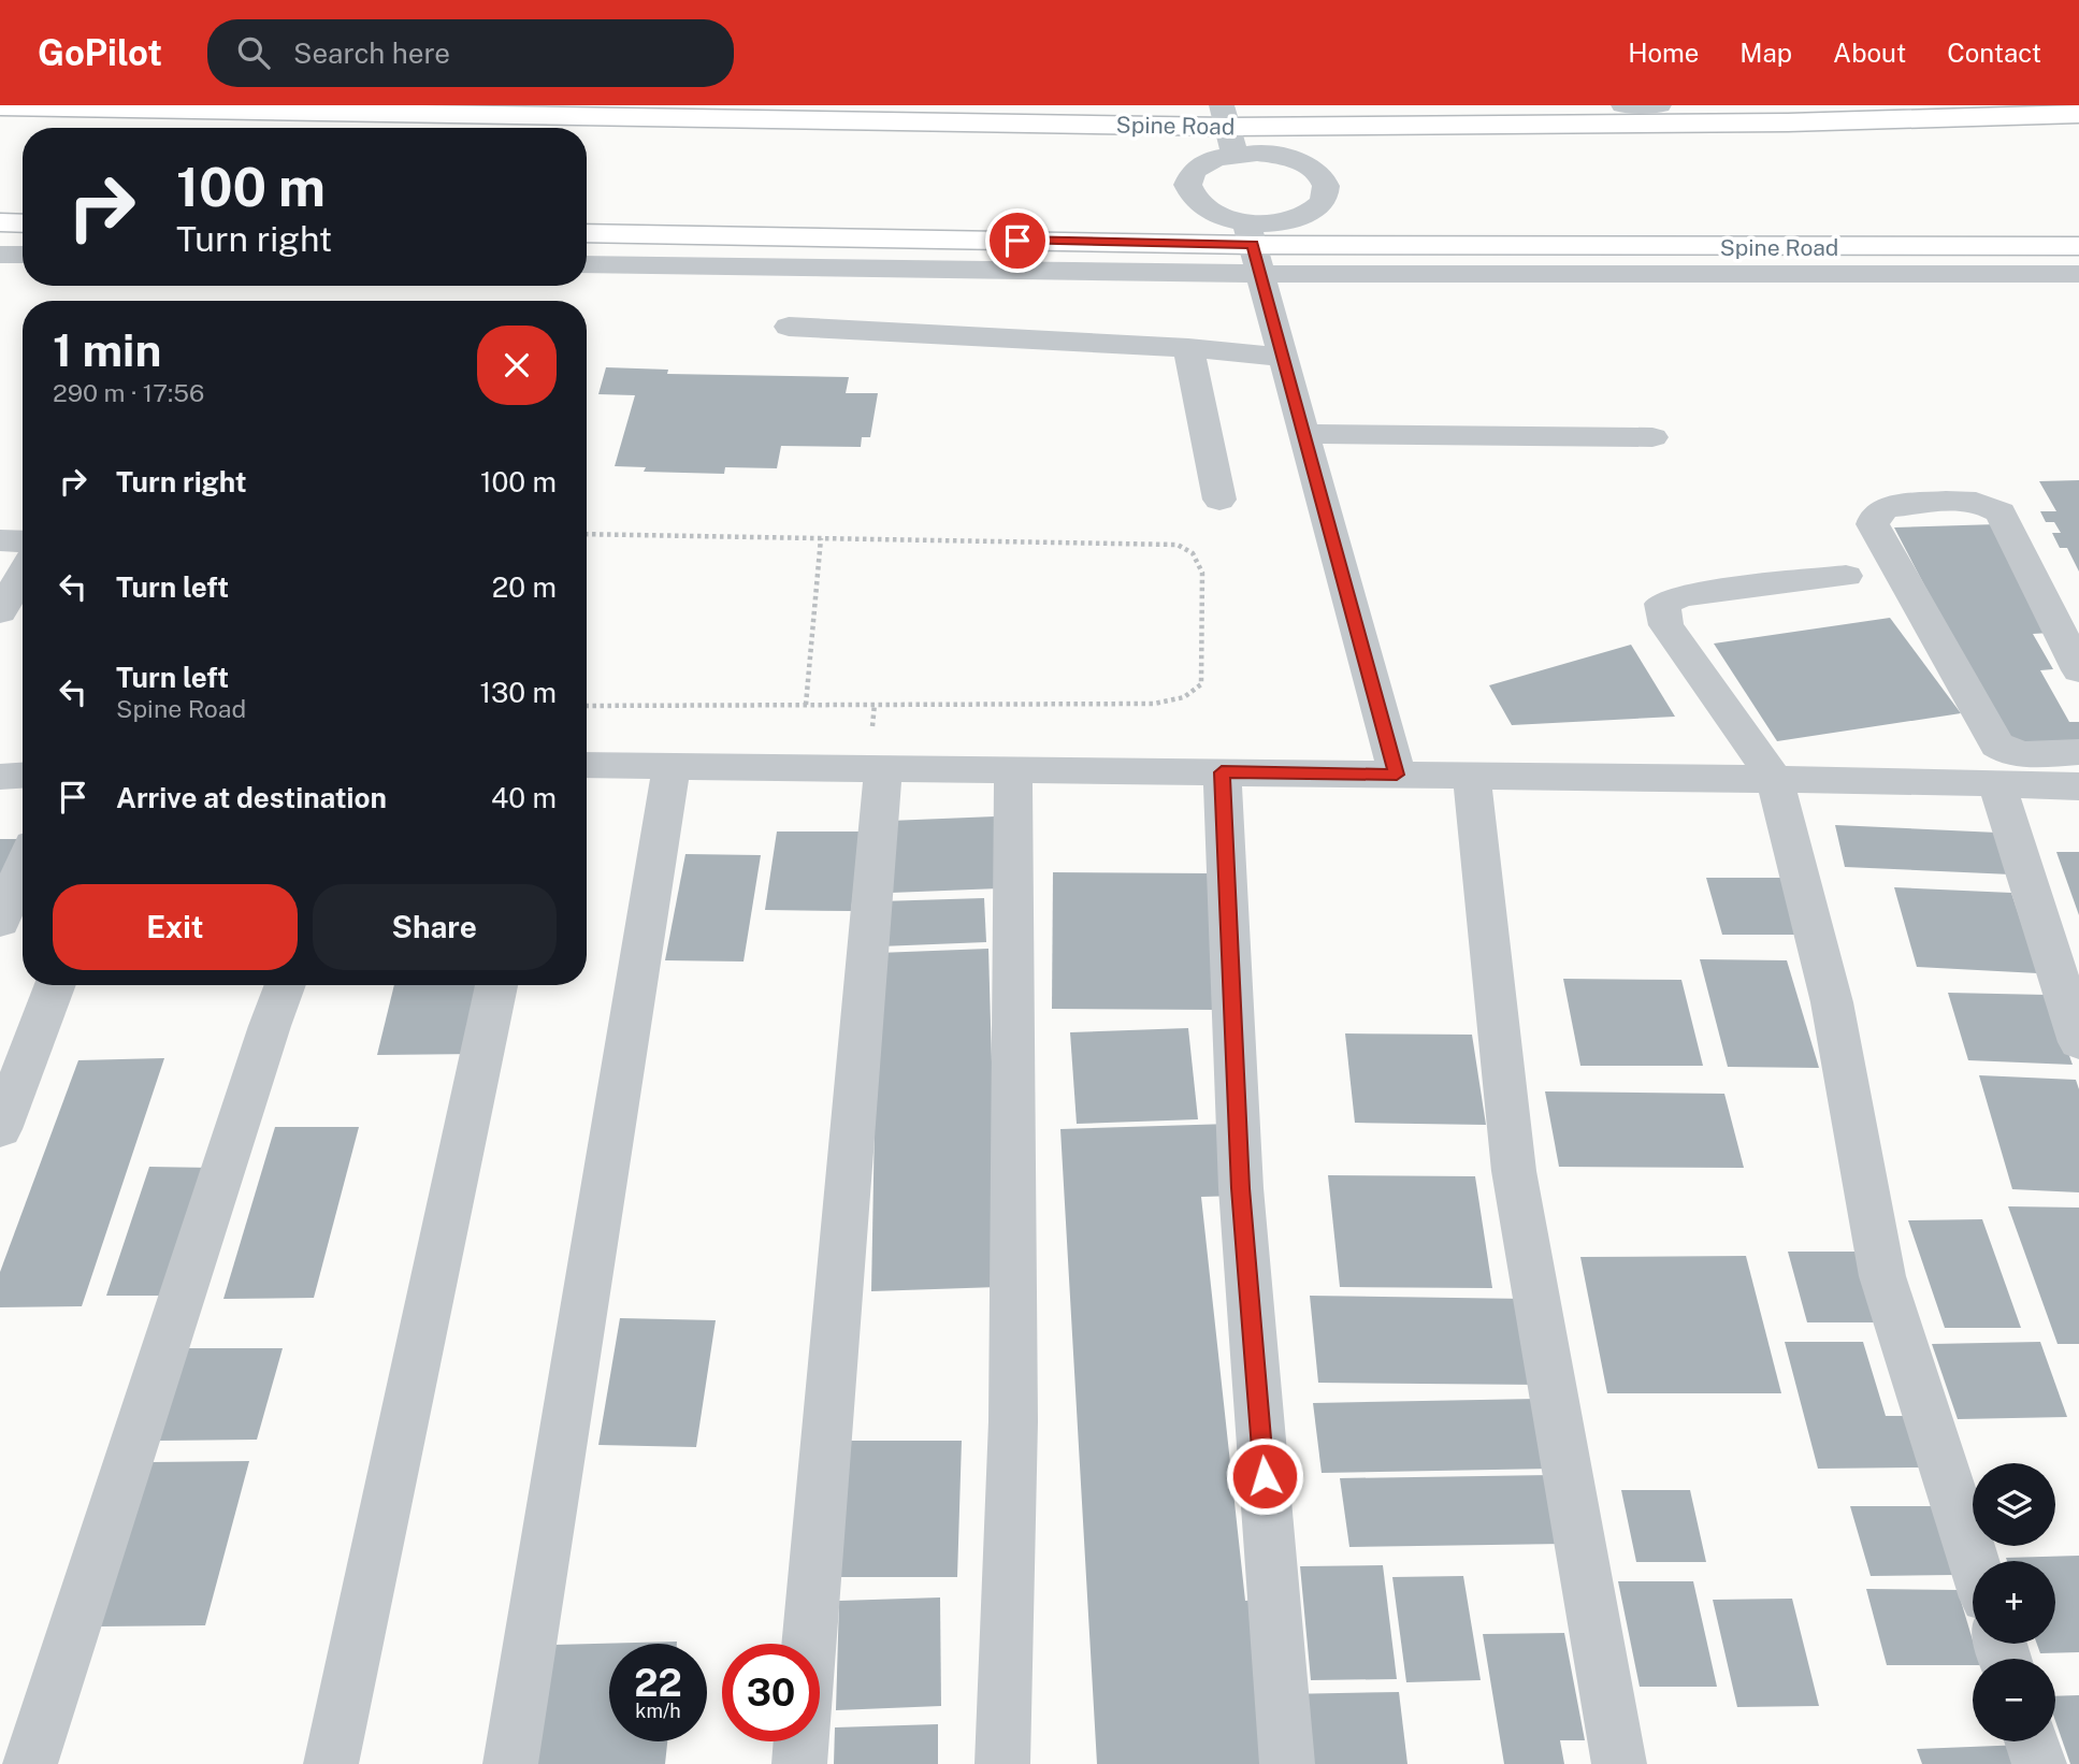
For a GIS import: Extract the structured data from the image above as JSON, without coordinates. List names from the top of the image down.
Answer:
{
  "streets": {
    "main road": ["Spine Road"]
  },
  "page": {
    "header": "GoPilot",
    "search": "Search here",
    "nav": [
      "Home",
      "Map",
      "About",
      "Contact"
    ],
    "turn": ["100 m", "Turn right"],
    "heading": ["1 min", "290 m · 17:56"],
    "list": [
      {
        "name": "Turn right",
        "value": "100 m"
      },
      {
        "name": "Turn left",
        "value": "20 m"
      },
      {
        "name": "Turn left",
        "note": "Spine Road",
        "value": "130 m"
      },
      {
        "name": "Arrive at destination",
        "value": "40 m"
      }
    ],
    "buttons": ["Exit", "Share"],
    "map_buttons": ["+", "−"],
    "speed": "22 km/h",
    "limit": "30"
  }
}
